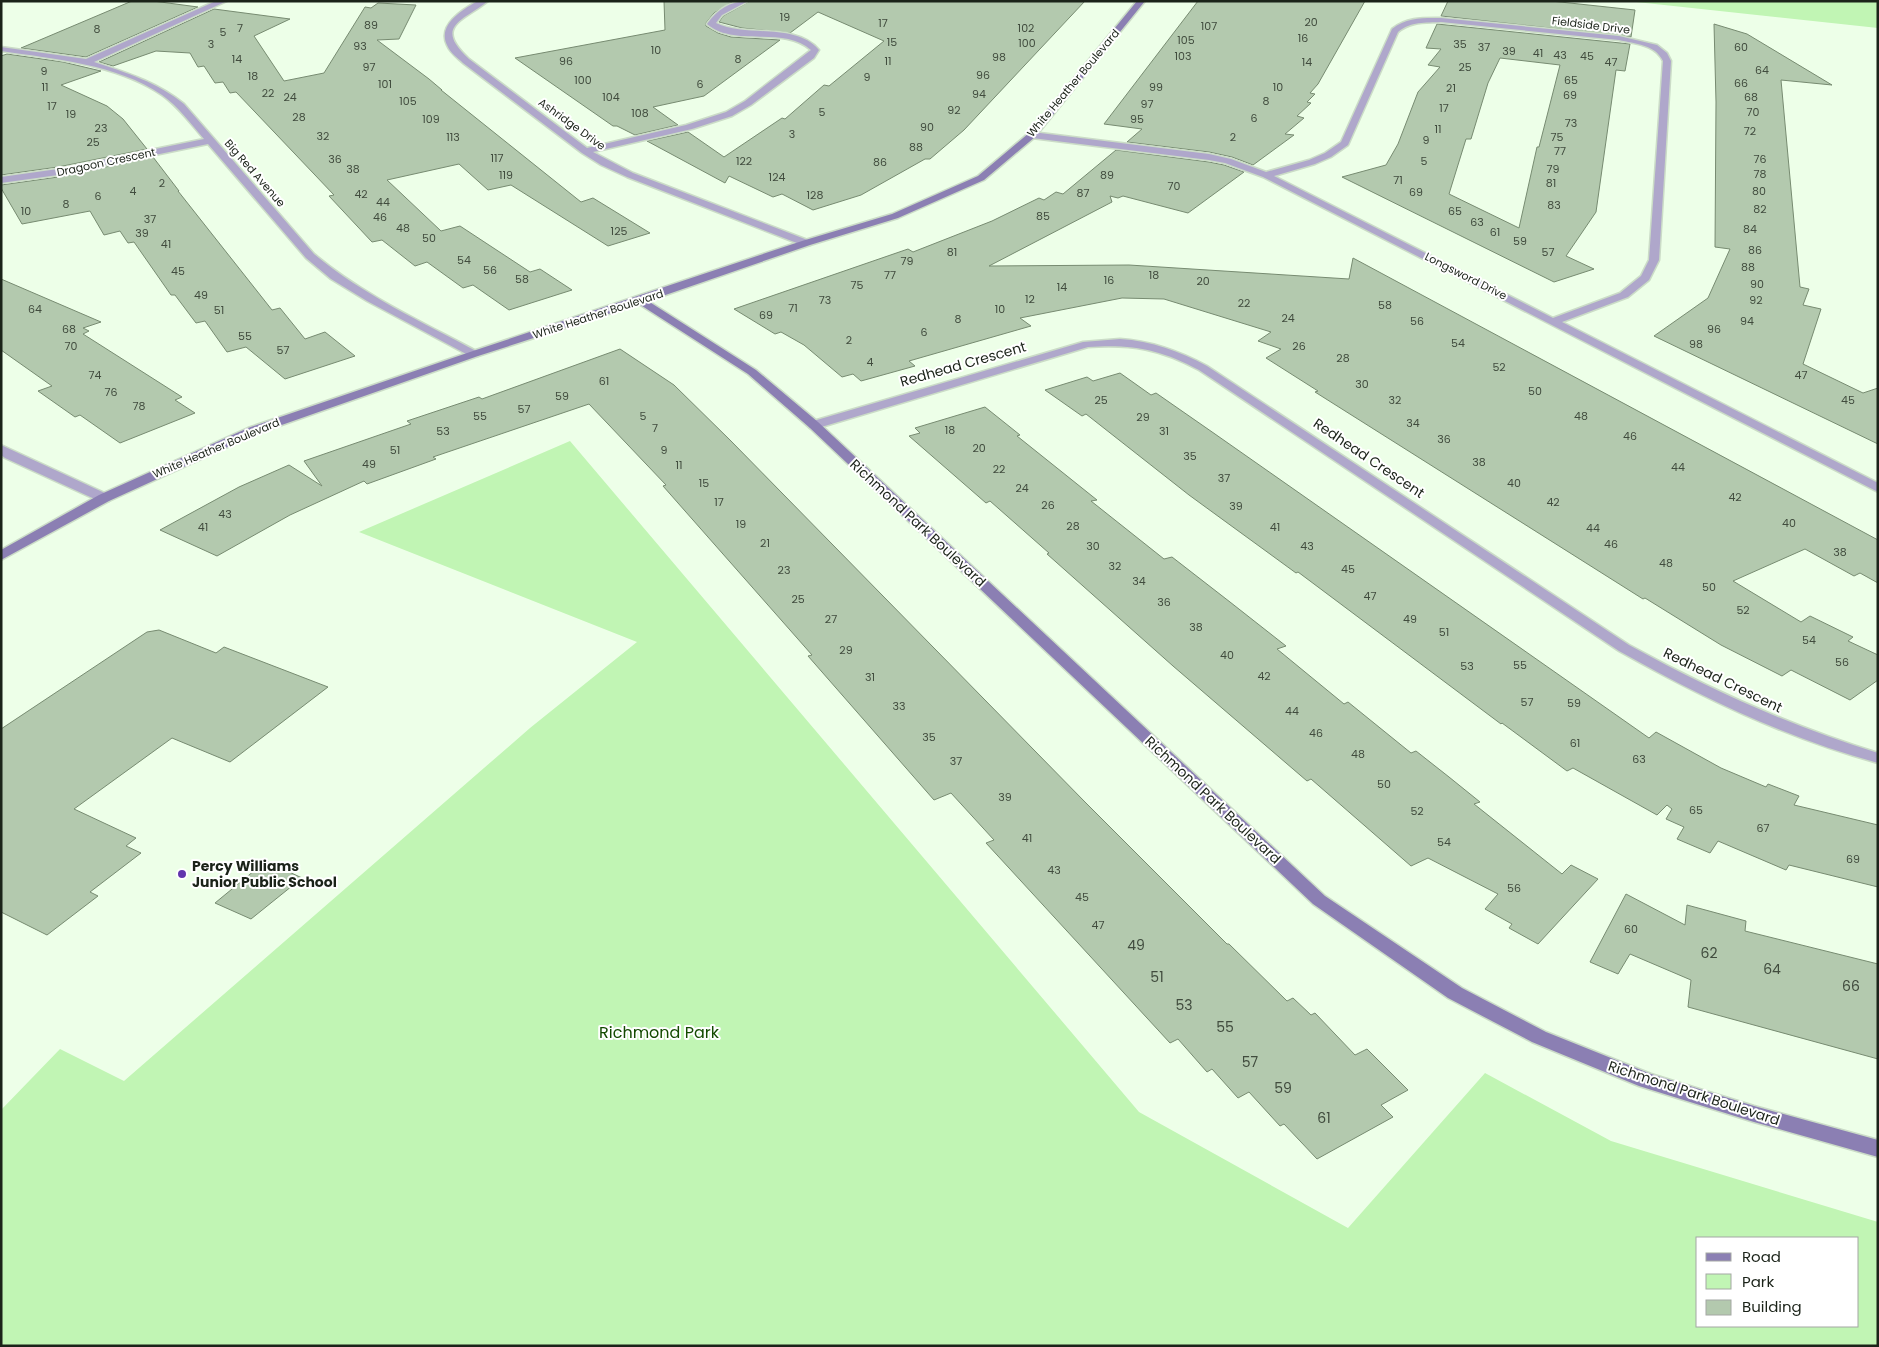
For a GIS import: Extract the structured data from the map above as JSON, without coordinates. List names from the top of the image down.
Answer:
{
  "streets": {
    "street": [
      "Fieldside Drive",
      "White Heather Boulevard",
      "Ashridge Drive",
      "Dragoon Crescent",
      "Big Red Avenue",
      "Longsword Drive",
      "Redhead Crescent",
      "Richmond Park Boulevard"
    ]
  },
  "crossings": [
    ["Fieldside Drive", "Longsword Drive"],
    ["White Heather Boulevard", "Ashridge Drive"],
    ["White Heather Boulevard", "Big Red Avenue"],
    ["White Heather Boulevard", "Longsword Drive"],
    ["White Heather Boulevard", "Richmond Park Boulevard"],
    ["Dragoon Crescent", "Big Red Avenue"],
    ["Redhead Crescent", "Richmond Park Boulevard"]
  ],
  "parks": ["Richmond Park"],
  "places": ["Percy Williams Junior Public School"],
  "house_numbers": [
    "19",
    "20",
    "17",
    "89",
    "107",
    "7",
    "102",
    "8",
    "5",
    "16",
    "105",
    "15",
    "100",
    "3",
    "35",
    "93",
    "37",
    "60",
    "10",
    "39",
    "41",
    "43",
    "103",
    "45",
    "98",
    "14",
    "8",
    "96",
    "11",
    "14",
    "47",
    "97",
    "25",
    "64",
    "9",
    "96",
    "18",
    "9",
    "100",
    "65",
    "66",
    "101",
    "6",
    "11",
    "99",
    "10",
    "21",
    "22",
    "94",
    "69",
    "24",
    "104",
    "68",
    "105",
    "8",
    "97",
    "17",
    "17",
    "92",
    "5",
    "70",
    "108",
    "19",
    "28",
    "6",
    "109",
    "95",
    "73",
    "90",
    "23",
    "11",
    "72",
    "3",
    "32",
    "113",
    "2",
    "75",
    "9",
    "25",
    "88",
    "77",
    "117",
    "36",
    "76",
    "122",
    "5",
    "86",
    "38",
    "79",
    "78",
    "119",
    "89",
    "124",
    "71",
    "2",
    "81",
    "70",
    "4",
    "80",
    "69",
    "87",
    "42",
    "128",
    "6",
    "44",
    "8",
    "83",
    "82",
    "10",
    "65",
    "85",
    "46",
    "37",
    "63",
    "48",
    "84",
    "125",
    "61",
    "39",
    "50",
    "59",
    "41",
    "86",
    "81",
    "57",
    "54",
    "79",
    "88",
    "56",
    "45",
    "77",
    "18",
    "58",
    "16",
    "20",
    "90",
    "75",
    "14",
    "49",
    "12",
    "73",
    "92",
    "22",
    "58",
    "71",
    "64",
    "10",
    "51",
    "69",
    "24",
    "8",
    "56",
    "94",
    "68",
    "96",
    "6",
    "55",
    "2",
    "54",
    "98",
    "70",
    "26",
    "57",
    "28",
    "4",
    "52",
    "74",
    "47",
    "61",
    "30",
    "50",
    "76",
    "59",
    "25",
    "32",
    "45",
    "78",
    "57",
    "55",
    "5",
    "48",
    "29",
    "34",
    "7",
    "18",
    "53",
    "31",
    "46",
    "36",
    "20",
    "51",
    "9",
    "35",
    "38",
    "49",
    "11",
    "44",
    "22",
    "37",
    "15",
    "40",
    "24",
    "42",
    "17",
    "42",
    "26",
    "39",
    "43",
    "40",
    "19",
    "28",
    "41",
    "41",
    "44",
    "21",
    "46",
    "30",
    "43",
    "38",
    "48",
    "32",
    "45",
    "23",
    "34",
    "50",
    "47",
    "25",
    "36",
    "52",
    "27",
    "49",
    "38",
    "51",
    "54",
    "29",
    "40",
    "56",
    "55",
    "53",
    "42",
    "31",
    "57",
    "59",
    "33",
    "44",
    "46",
    "35",
    "61",
    "48",
    "63",
    "37",
    "50",
    "39",
    "65",
    "52",
    "67",
    "41",
    "54",
    "69",
    "43",
    "56",
    "45",
    "47",
    "60",
    "49",
    "62",
    "64",
    "51",
    "66",
    "53",
    "55",
    "57",
    "59",
    "61"
  ],
  "legend": ["Road", "Park", "Building"]
}
